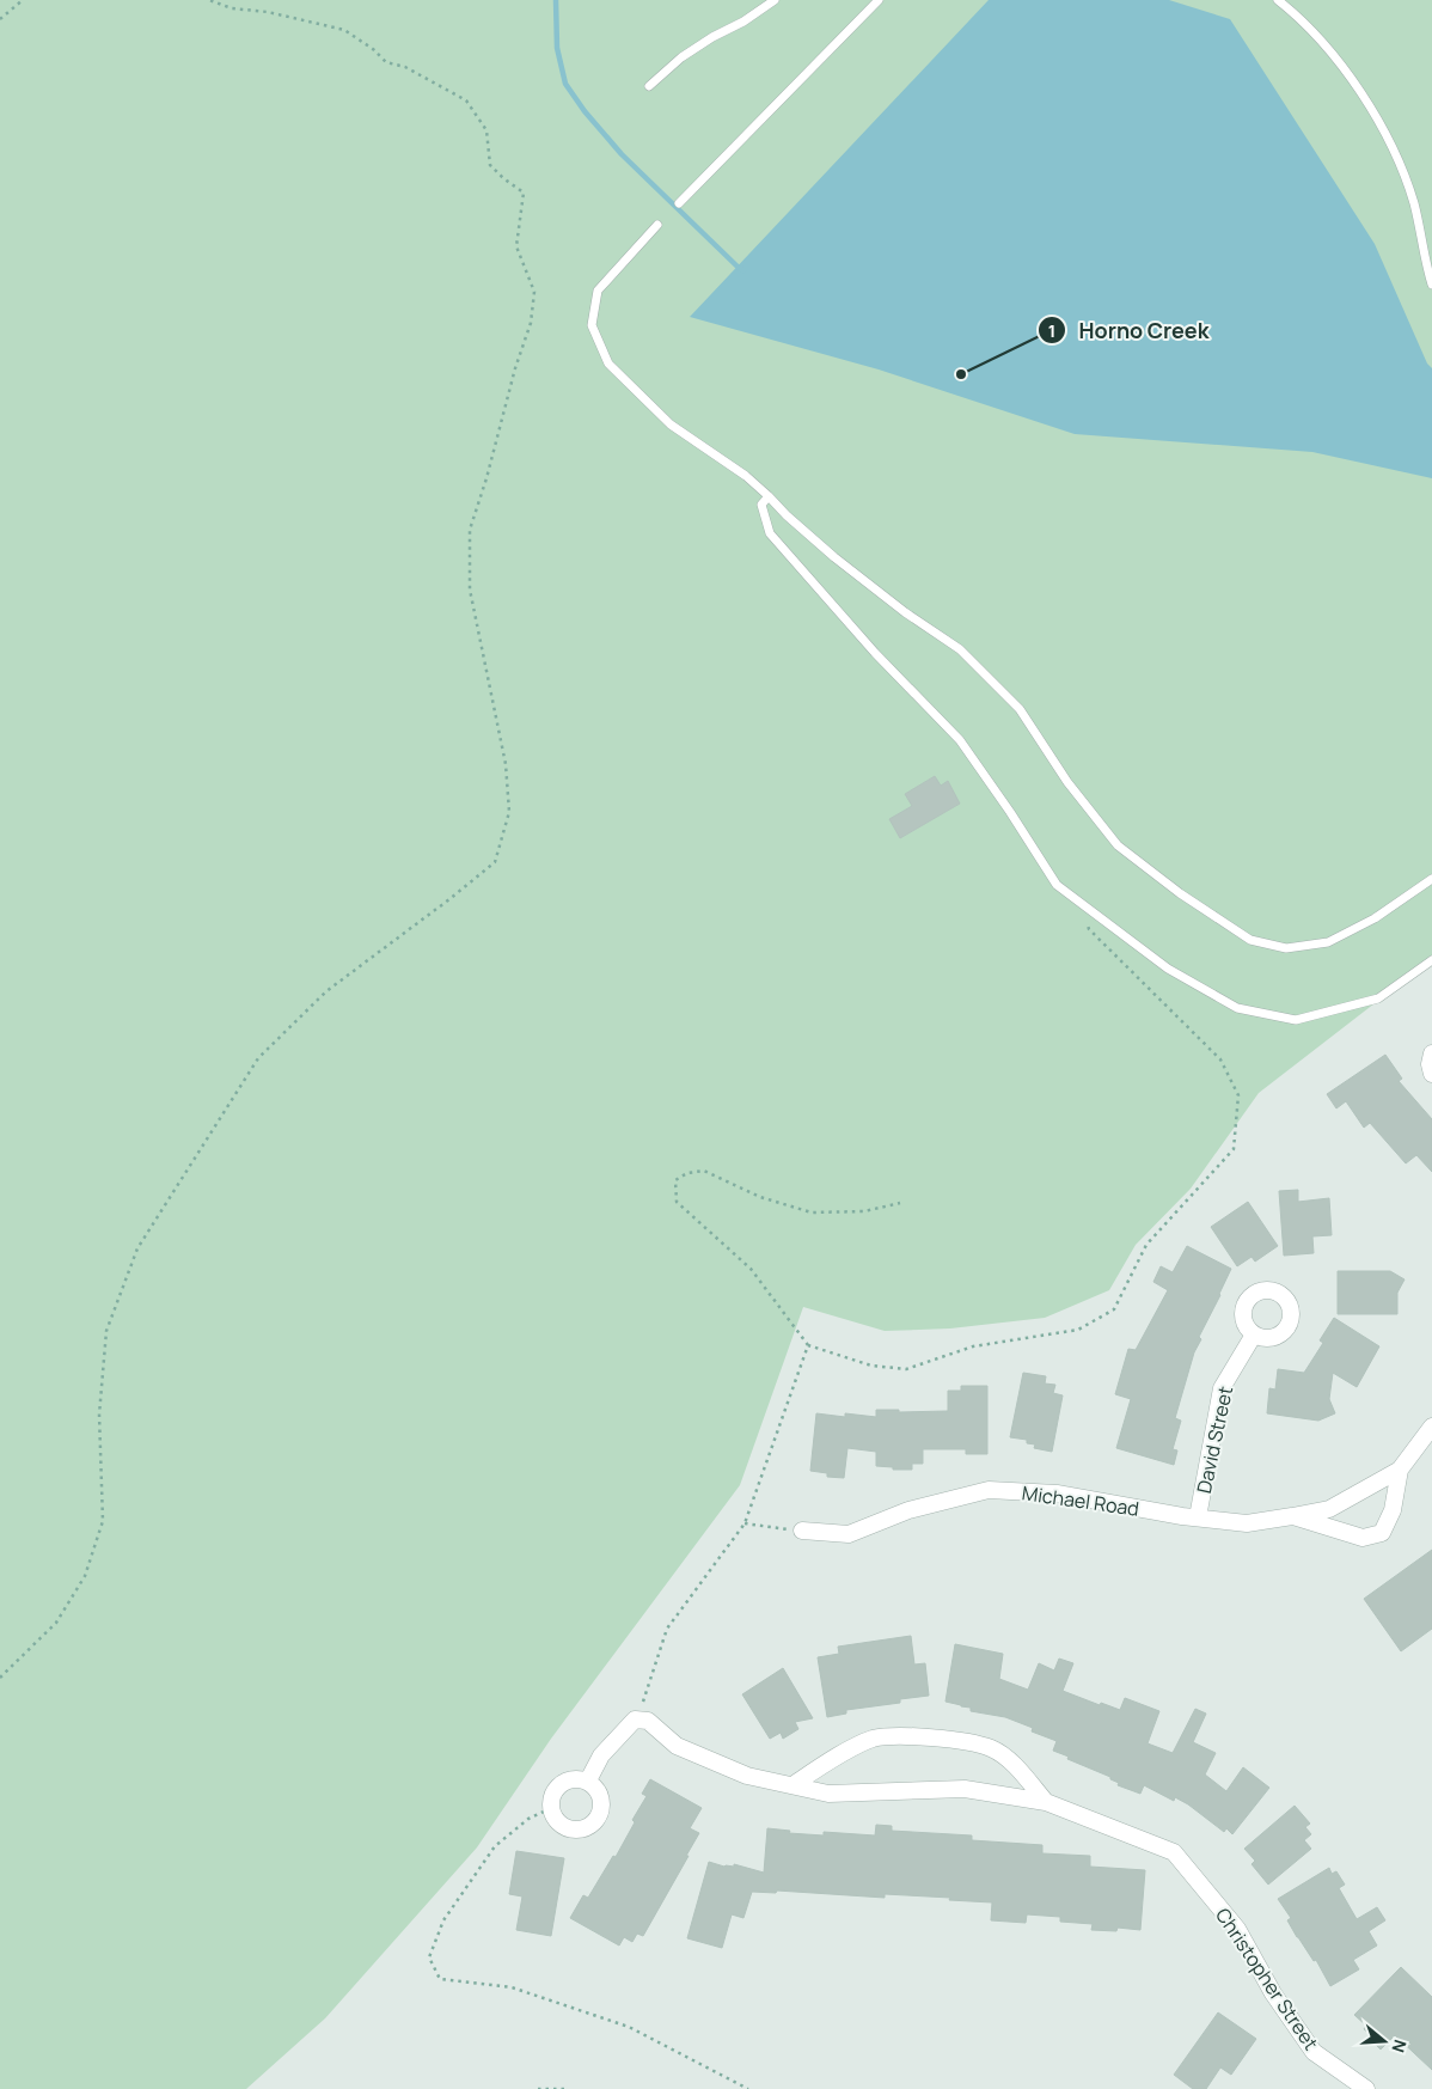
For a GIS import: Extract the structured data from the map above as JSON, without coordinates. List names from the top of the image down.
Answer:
{
  "streets": {
    "street": ["David Street", "Michael Road", "Christopher Street"]
  },
  "crossings": [
    ["David Street", "Michael Road"]
  ],
  "places": ["Horno Creek"],
  "north": "right"
}
